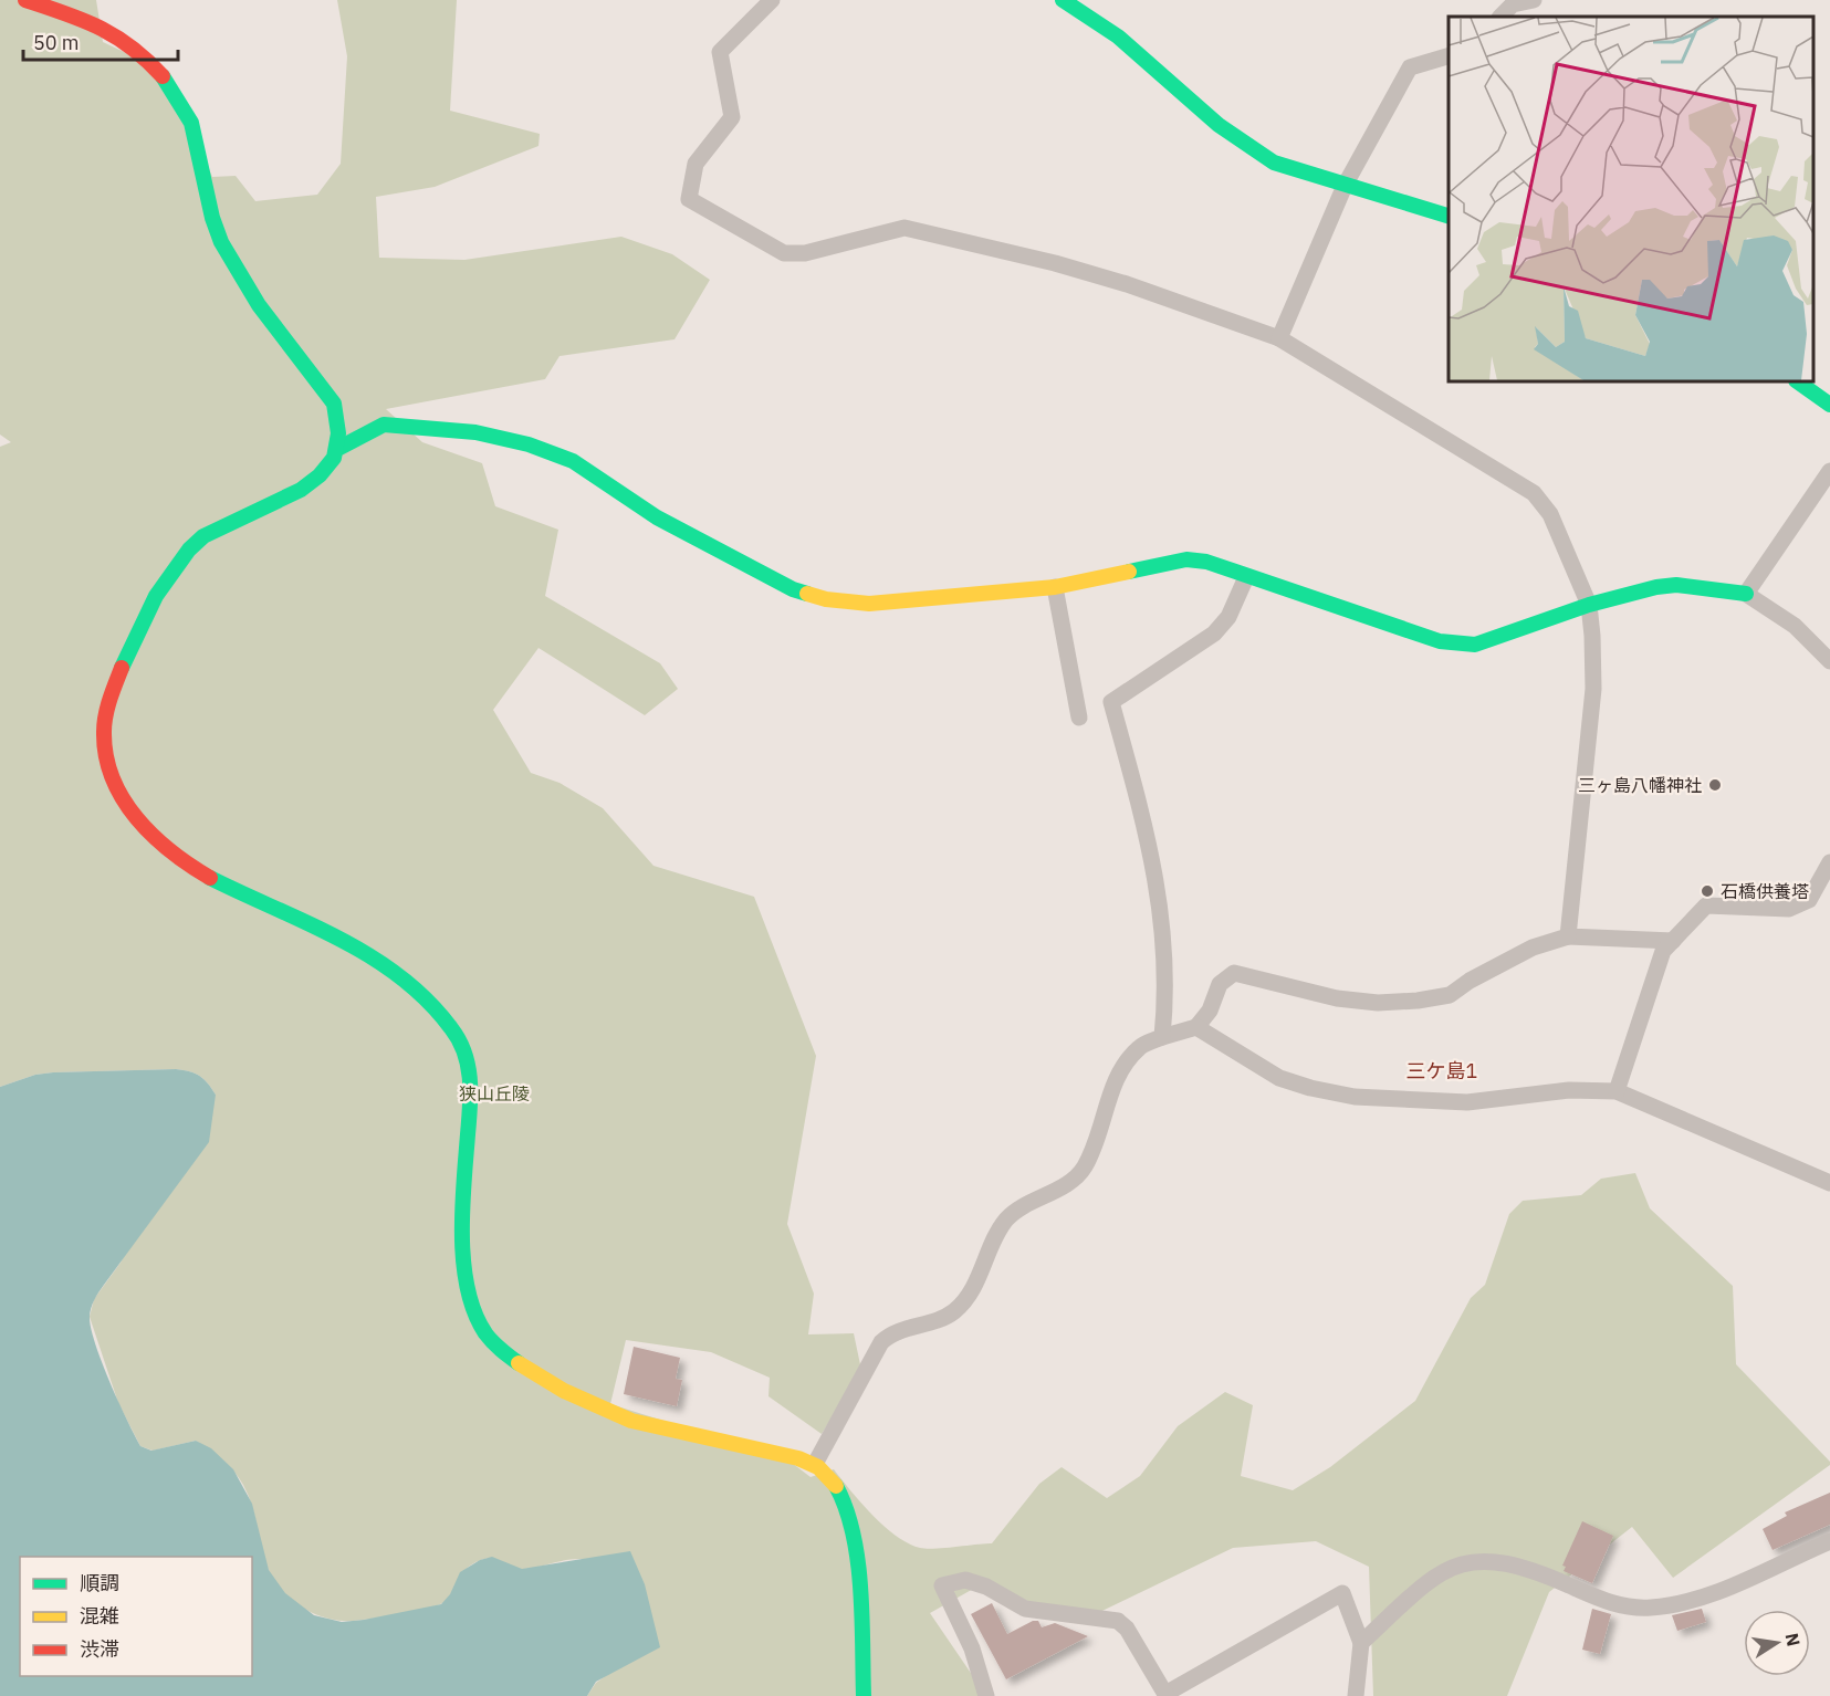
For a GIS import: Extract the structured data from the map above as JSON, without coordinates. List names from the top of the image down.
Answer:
{
  "districts": ["三ケ島1"],
  "parks": ["狭山丘陵"],
  "places": ["三ヶ島八幡神社", "石橋供養塔"],
  "legend": ["順調", "混雑", "渋滞"],
  "scale_bar": "50 m",
  "north": "right"
}
